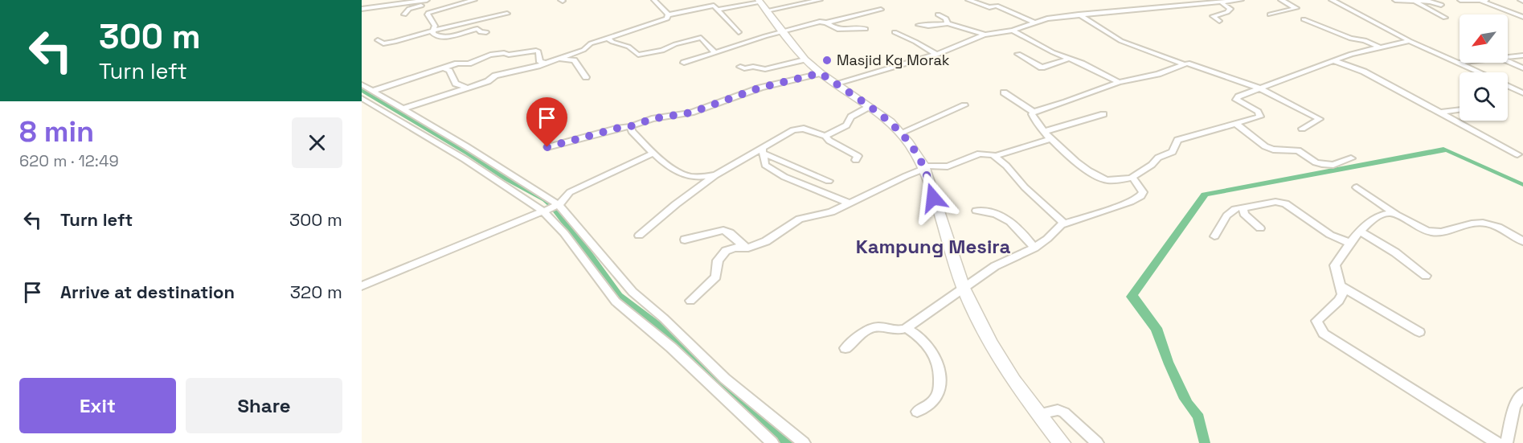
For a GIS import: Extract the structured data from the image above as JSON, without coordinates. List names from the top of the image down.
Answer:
{
  "districts": ["Kampung Mesira"],
  "places": ["Masjid Kg Morak"],
  "north": "bottom left",
  "page": {
    "turn": ["300 m", "Turn left"],
    "heading": ["8 min", "620 m · 12:49"],
    "list": [
      {
        "name": "Turn left",
        "value": "300 m"
      },
      {
        "name": "Arrive at destination",
        "value": "320 m"
      }
    ],
    "buttons": ["Exit", "Share"]
  }
}
